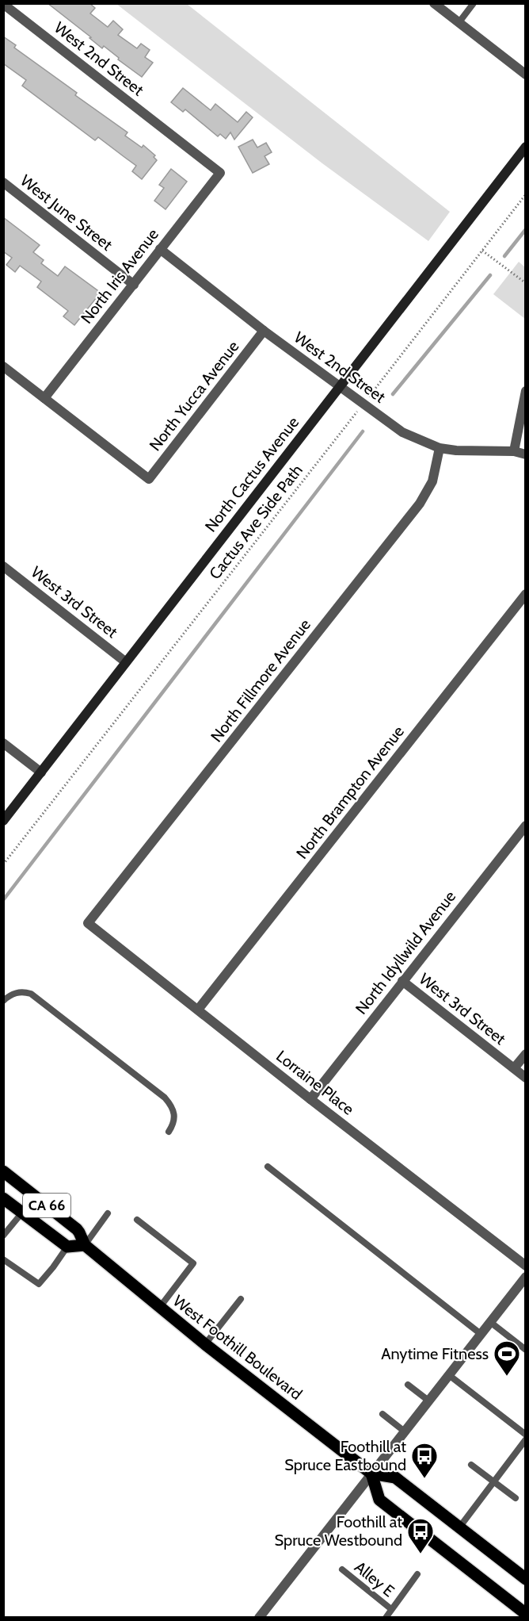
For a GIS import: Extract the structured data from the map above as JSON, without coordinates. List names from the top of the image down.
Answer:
{
  "streets": {
    "main road": ["North Cactus Avenue", "CA 66", "West Foothill Boulevard"],
    "street": [
      "West 2nd Street",
      "West June Street",
      "North Iris Avenue",
      "North Yucca Avenue",
      "West 3rd Street",
      "North Fillmore Avenue",
      "North Brampton Avenue",
      "North Idyllwild Avenue",
      "Lorraine Place"
    ],
    "lane": ["Alley E"],
    "path": ["Cactus Ave Side Path"]
  },
  "crossings": [
    ["West 2nd Street", "North Iris Avenue"],
    ["West 2nd Street", "North Yucca Avenue"],
    ["West 2nd Street", "North Cactus Avenue"],
    ["West 2nd Street", "Cactus Ave Side Path"],
    ["West 2nd Street", "North Fillmore Avenue"],
    ["West June Street", "North Iris Avenue"],
    ["North Iris Avenue", "North Yucca Avenue"],
    ["North Cactus Avenue", "West 3rd Street"],
    ["West 3rd Street", "North Idyllwild Avenue"],
    ["North Fillmore Avenue", "Lorraine Place"],
    ["North Brampton Avenue", "Lorraine Place"],
    ["North Idyllwild Avenue", "Lorraine Place"]
  ],
  "places": {
    "sports": ["Anytime Fitness"],
    "bus stop": ["Foothill at Spruce Eastbound", "Foothill at Spruce Westbound"]
  }
}
